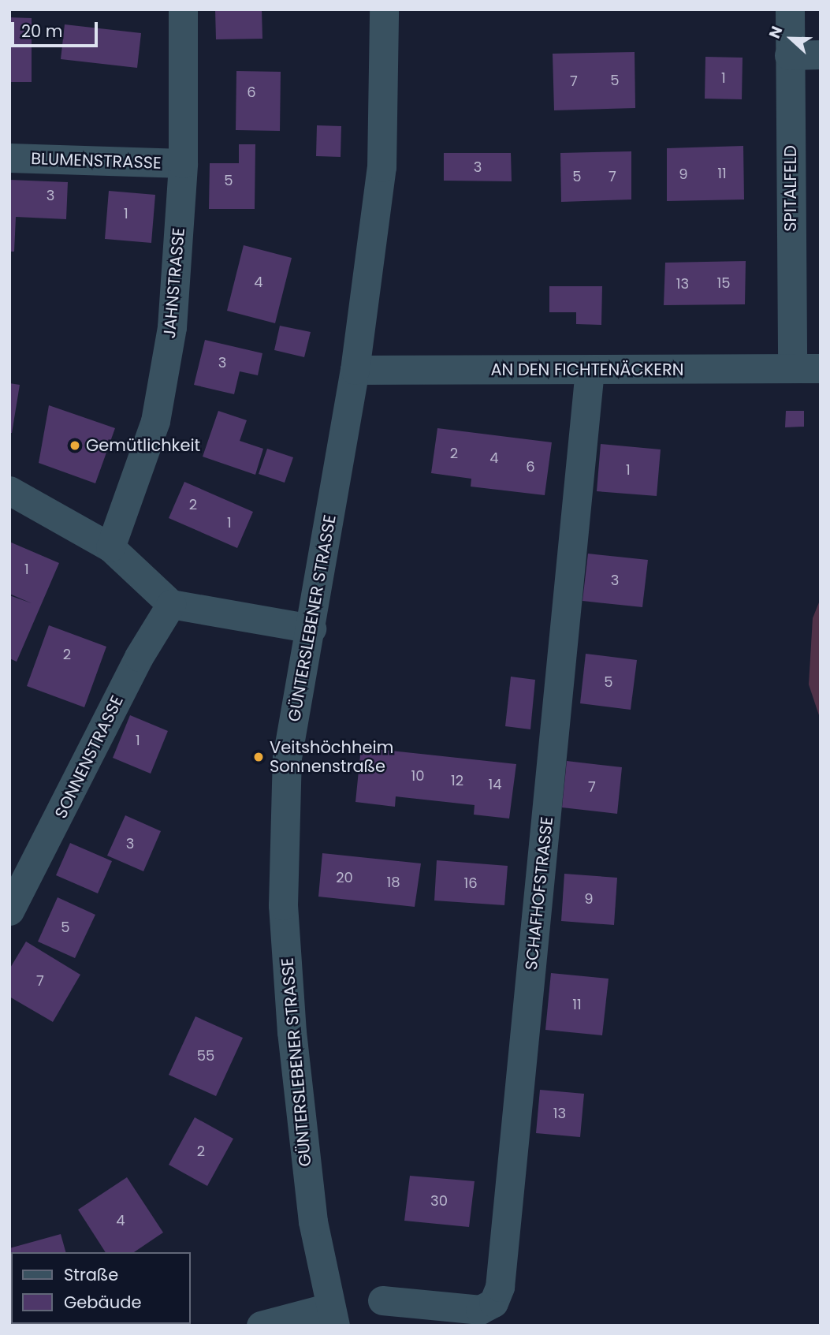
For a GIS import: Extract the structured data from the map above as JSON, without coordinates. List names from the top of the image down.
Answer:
{
  "streets": {
    "street": [
      "BLUMENSTRASSE",
      "SPITALFELD",
      "JAHNSTRASSE",
      "AN DEN FICHTENÄCKERN",
      "GÜNTERSLEBENER STRASSE",
      "SONNENSTRASSE",
      "SCHAFHOFSTRASSE"
    ]
  },
  "crossings": [
    ["BLUMENSTRASSE", "JAHNSTRASSE"],
    ["SPITALFELD", "AN DEN FICHTENÄCKERN"],
    ["AN DEN FICHTENÄCKERN", "GÜNTERSLEBENER STRASSE"],
    ["AN DEN FICHTENÄCKERN", "SCHAFHOFSTRASSE"]
  ],
  "places": ["Gemütlichkeit", "Veitshöchheim Sonnenstraße"],
  "house_numbers": [
    "1",
    "5",
    "7",
    "6",
    "3",
    "11",
    "9",
    "5",
    "7",
    "5",
    "3",
    "1",
    "4",
    "15",
    "13",
    "3",
    "2",
    "4",
    "6",
    "1",
    "2",
    "1",
    "1",
    "3",
    "2",
    "5",
    "1",
    "10",
    "12",
    "14",
    "7",
    "3",
    "20",
    "18",
    "16",
    "9",
    "5",
    "7",
    "11",
    "55",
    "13",
    "2",
    "30",
    "4"
  ],
  "legend": ["Straße", "Gebäude"],
  "scale_bar": "20 m",
  "north": "left"
}
